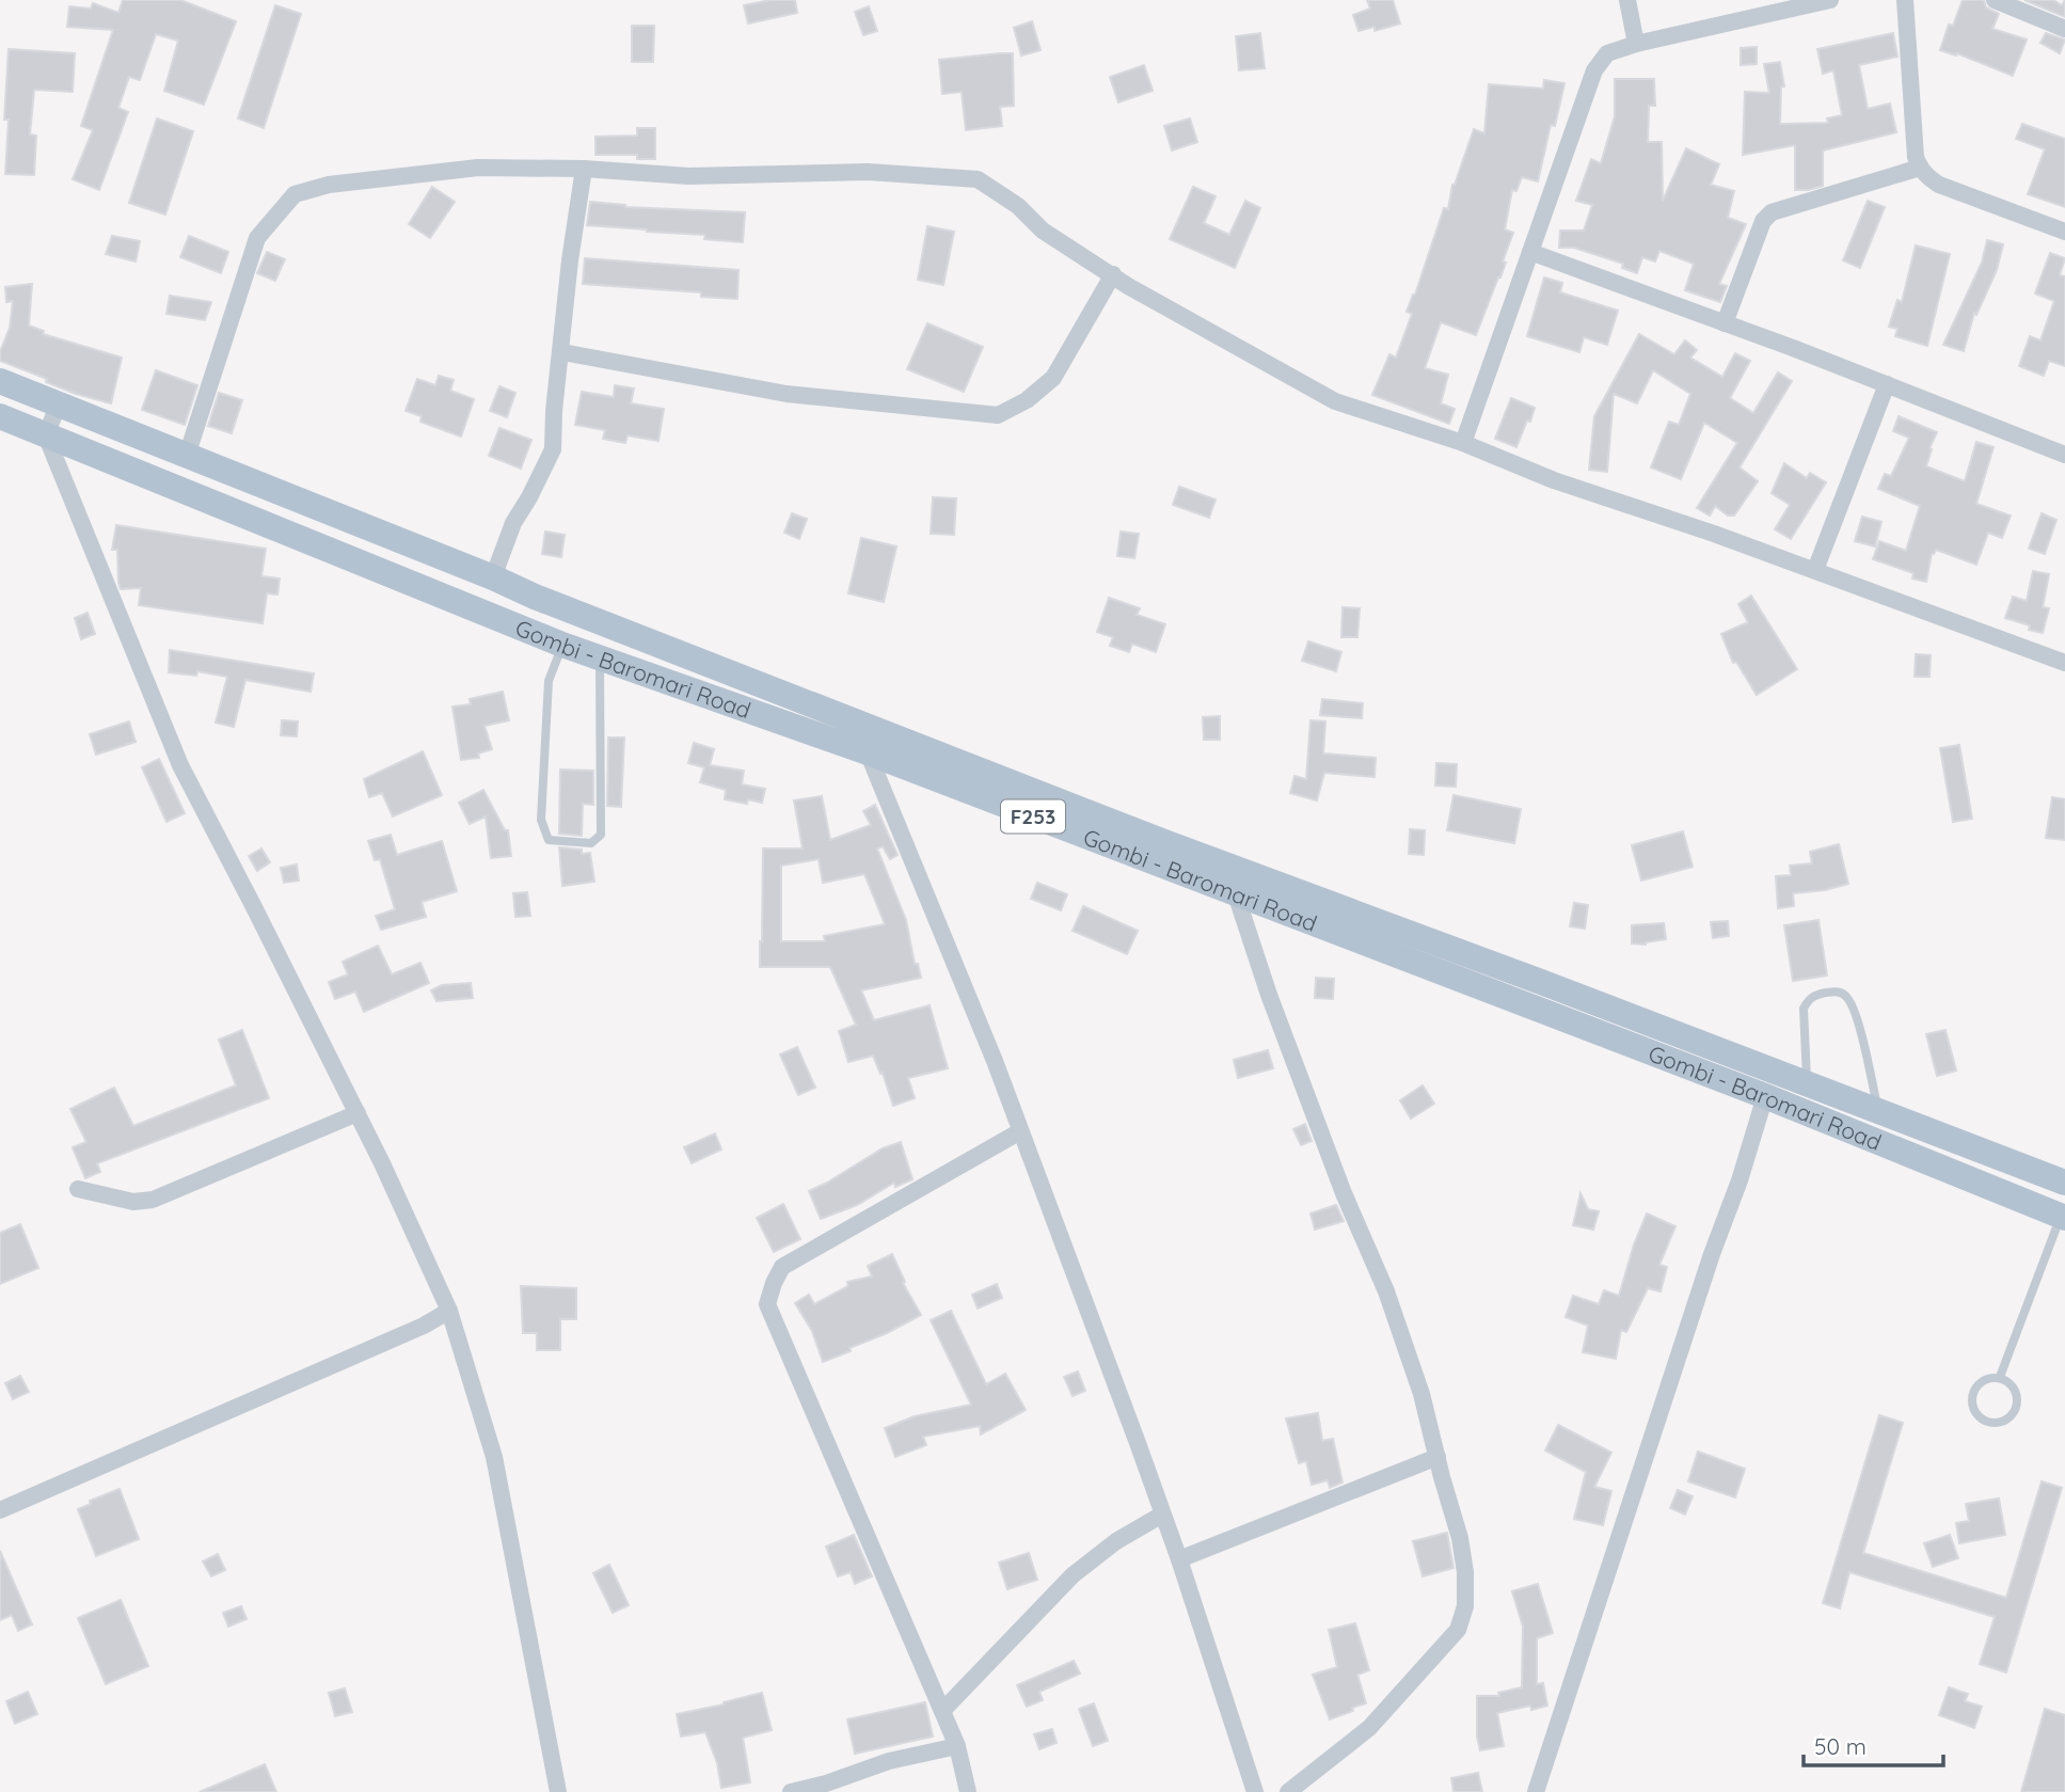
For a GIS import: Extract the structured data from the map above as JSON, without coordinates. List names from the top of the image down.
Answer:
{
  "streets": {
    "main road": ["Gombi - Baromari Road", "F253"]
  },
  "scale_bar": "50 m"
}
